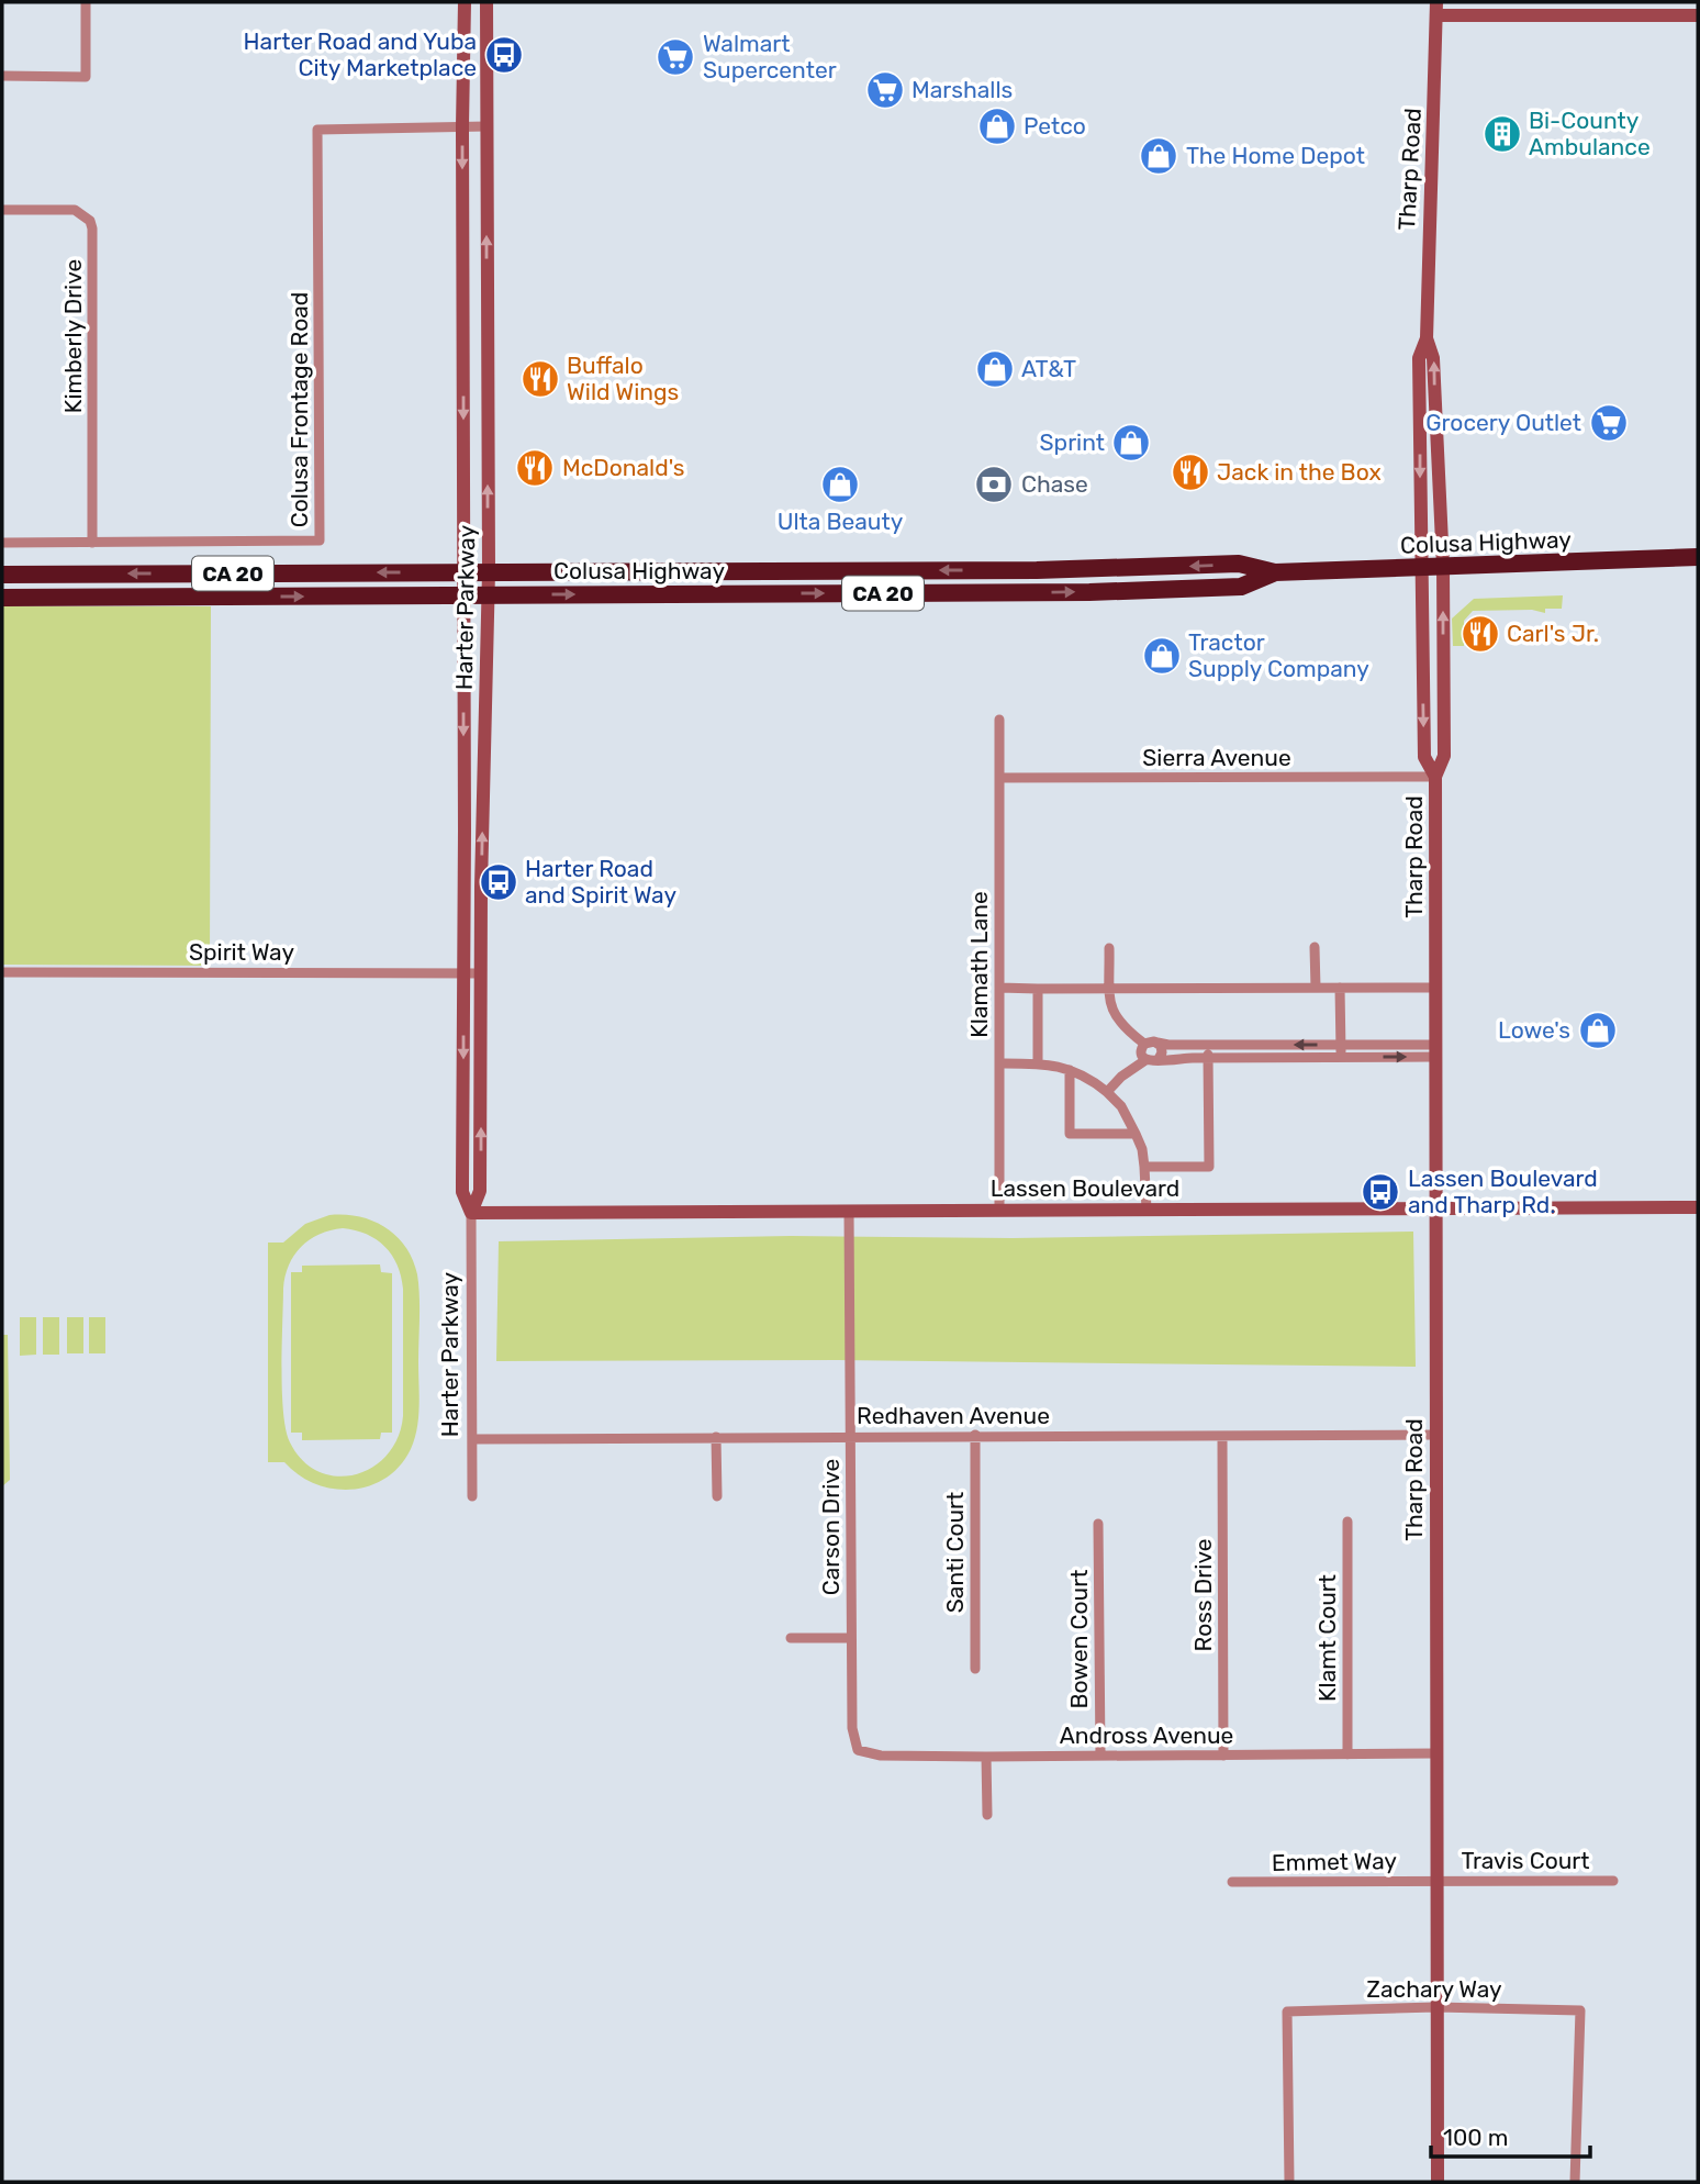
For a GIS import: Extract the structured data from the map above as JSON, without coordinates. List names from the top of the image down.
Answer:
{
  "streets": {
    "highway": ["Colusa Highway", "CA 20"],
    "street": [
      "Tharp Road",
      "Kimberly Drive",
      "Colusa Frontage Road",
      "Harter Parkway",
      "Sierra Avenue",
      "Spirit Way",
      "Klamath Lane",
      "Lassen Boulevard",
      "Redhaven Avenue",
      "Carson Drive",
      "Santi Court",
      "Ross Drive",
      "Klamt Court",
      "Bowen Court",
      "Andross Avenue",
      "Travis Court",
      "Emmet Way",
      "Zachary Way"
    ]
  },
  "crossings": [
    ["Tharp Road", "Colusa Highway"],
    ["Tharp Road", "Sierra Avenue"],
    ["Tharp Road", "Lassen Boulevard"],
    ["Tharp Road", "Redhaven Avenue"],
    ["Tharp Road", "Andross Avenue"],
    ["Tharp Road", "Travis Court"],
    ["Tharp Road", "Emmet Way"],
    ["Tharp Road", "Zachary Way"],
    ["Kimberly Drive", "Colusa Frontage Road"],
    ["Colusa Frontage Road", "Harter Parkway"],
    ["Colusa Highway", "CA 20"],
    ["Colusa Highway", "Harter Parkway"],
    ["CA 20", "Harter Parkway"],
    ["Harter Parkway", "Spirit Way"],
    ["Harter Parkway", "Lassen Boulevard"],
    ["Harter Parkway", "Redhaven Avenue"],
    ["Sierra Avenue", "Klamath Lane"],
    ["Klamath Lane", "Lassen Boulevard"],
    ["Lassen Boulevard", "Carson Drive"],
    ["Redhaven Avenue", "Carson Drive"],
    ["Redhaven Avenue", "Santi Court"],
    ["Redhaven Avenue", "Ross Drive"],
    ["Carson Drive", "Andross Avenue"],
    ["Ross Drive", "Andross Avenue"],
    ["Klamt Court", "Andross Avenue"],
    ["Bowen Court", "Andross Avenue"],
    ["Travis Court", "Emmet Way"]
  ],
  "places": {
    "bus stop": ["Harter Road and Yuba City Marketplace", "Harter Road and Spirit Way", "Lassen Boulevard and Tharp Rd."],
    "supermarket": ["Walmart Supercenter", "Marshalls", "Grocery Outlet"],
    "shop": [
      "Petco",
      "The Home Depot",
      "AT&T",
      "Sprint",
      "Ulta Beauty",
      "Tractor Supply Company",
      "Lowe's"
    ],
    "building": ["Bi-County Ambulance"],
    "restaurant": [
      "Buffalo Wild Wings",
      "McDonald's",
      "Jack in the Box",
      "Carl's Jr."
    ],
    "bank": ["Chase"]
  },
  "scale_bar": "100 m"
}
